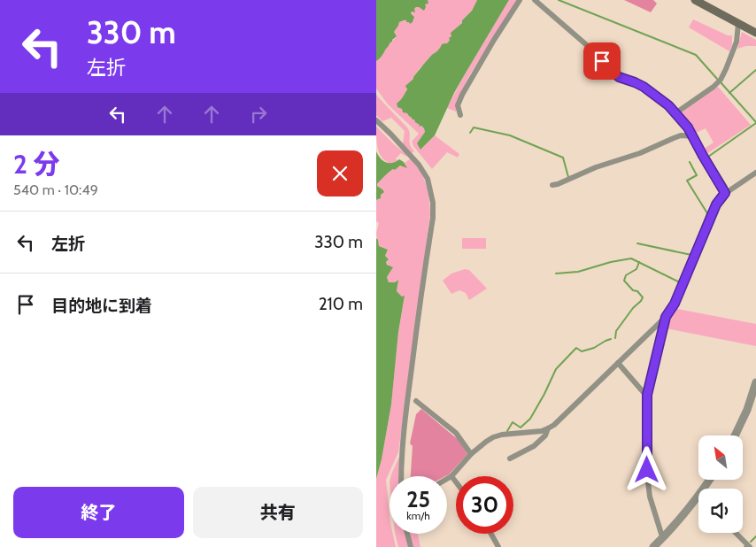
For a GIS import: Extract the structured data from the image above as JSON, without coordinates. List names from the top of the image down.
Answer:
{
  "north": "top left",
  "page": {
    "turn": ["330 m", "左折"],
    "heading": ["2 分", "540 m · 10:49"],
    "list": [
      {
        "name": "左折",
        "value": "330 m"
      },
      {
        "name": "目的地に到着",
        "value": "210 m"
      }
    ],
    "speed": "25 km/h",
    "limit": "30",
    "buttons": ["終了", "共有"]
  }
}
